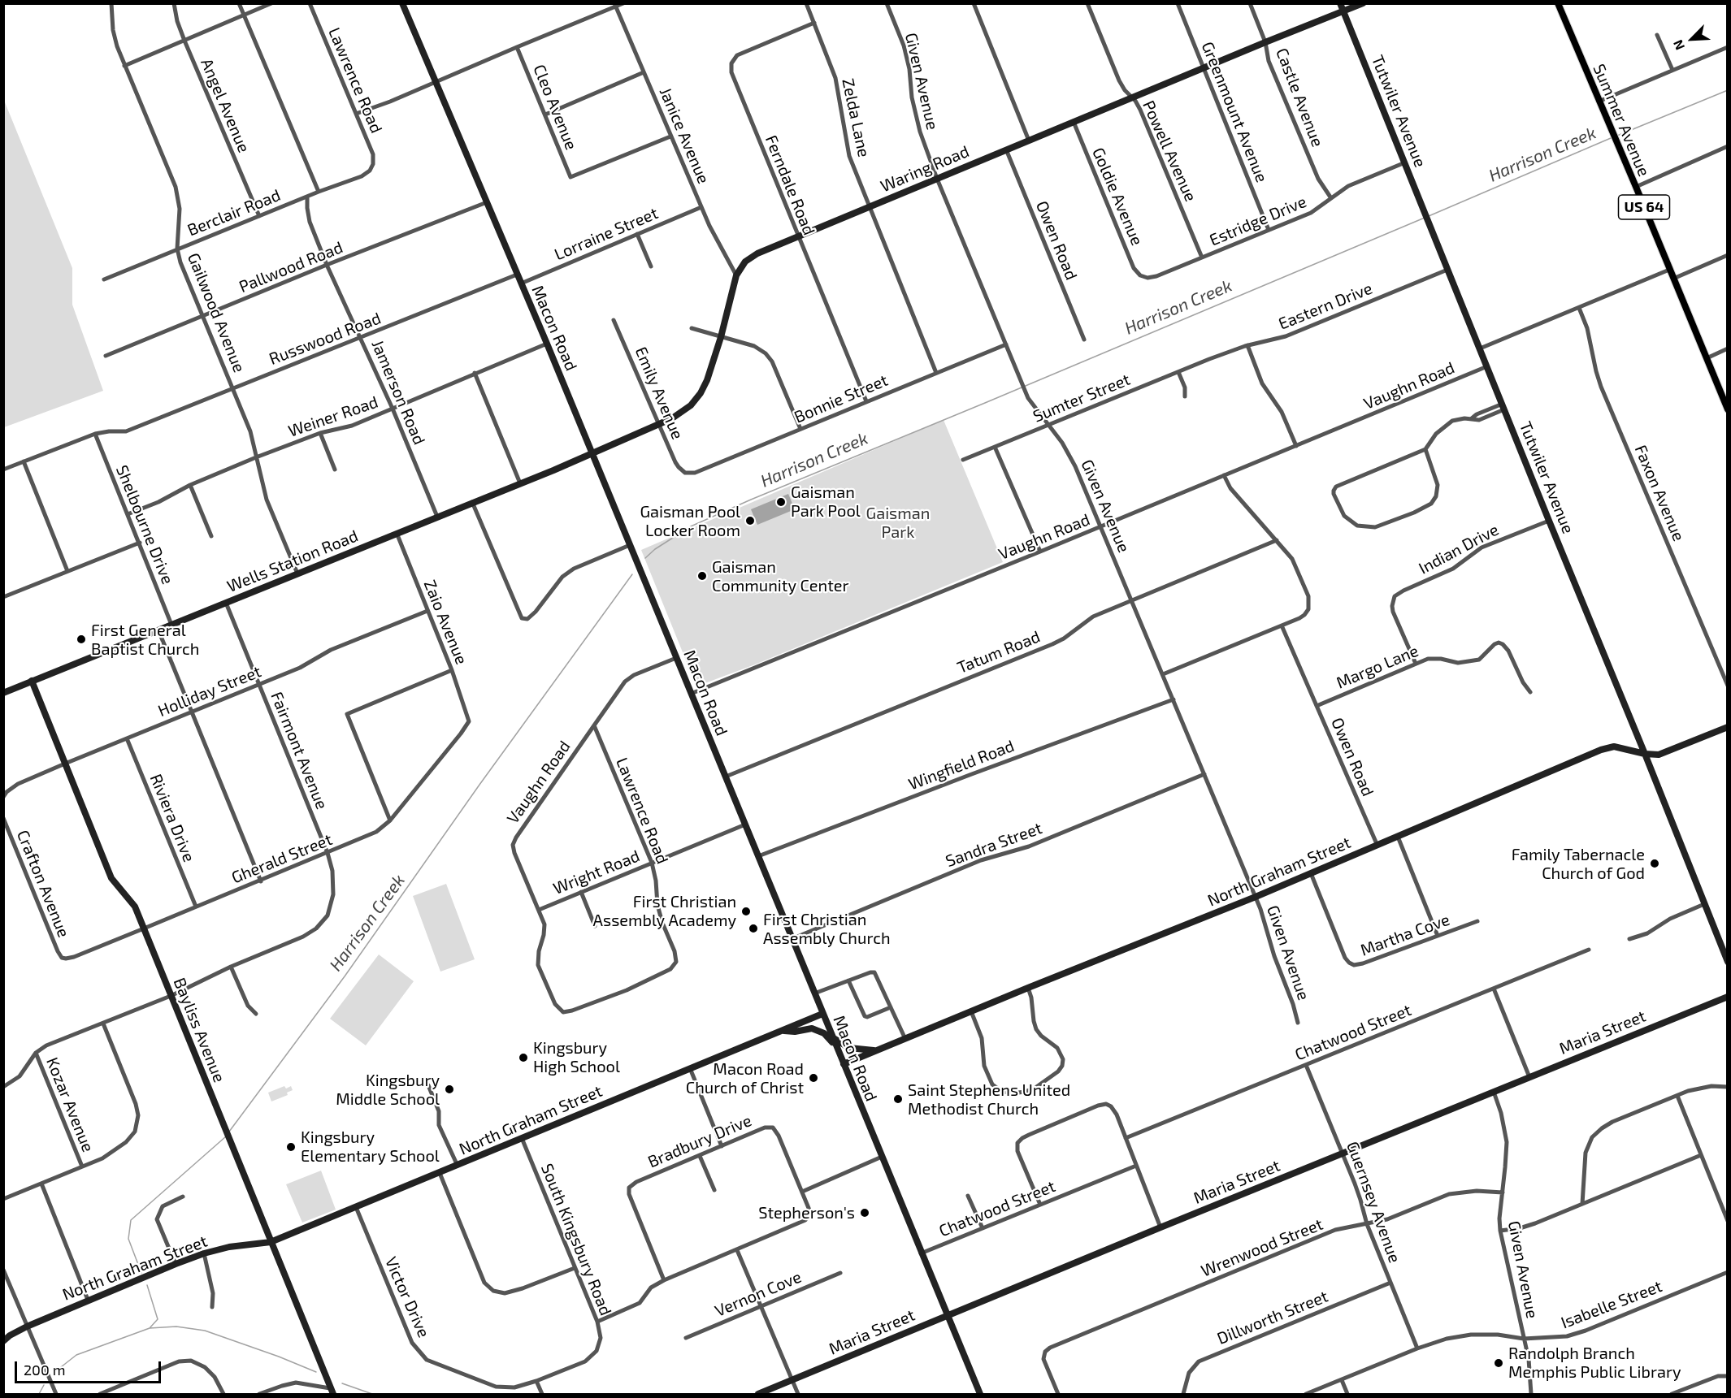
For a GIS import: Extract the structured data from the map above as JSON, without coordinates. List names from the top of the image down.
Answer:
{
  "streets": {
    "main road": ["Summer Avenue", "US 64"],
    "street": [
      "Lawrence Road",
      "Given Avenue",
      "Castle Avenue",
      "Angel Avenue",
      "Cleo Avenue",
      "Tutwiler Avenue",
      "Greenmount Avenue",
      "Zelda Lane",
      "Janice Avenue",
      "Powell Avenue",
      "Waring Road",
      "Ferndale Road",
      "Goldie Avenue",
      "Berclair Road",
      "Estridge Drive",
      "Lorraine Street",
      "Owen Road",
      "Pallwood Road",
      "Eastern Drive",
      "Gailwood Avenue",
      "Macon Road",
      "Russwood Road",
      "Vaughn Road",
      "Jamerson Road",
      "Emily Avenue",
      "Sumter Street",
      "Bonnie Street",
      "Weiner Road",
      "Faxon Avenue",
      "Shelbourne Drive",
      "Indian Drive",
      "Wells Station Road",
      "Zaio Avenue",
      "Tatum Road",
      "Margo Lane",
      "Holliday Street",
      "Fairmont Avenue",
      "Wingfield Road",
      "Riviera Drive",
      "Sandra Street",
      "Gherald Street",
      "North Graham Street",
      "Wright Road",
      "Crafton Avenue",
      "Martha Cove",
      "Bayliss Avenue",
      "Chatwood Street",
      "Maria Street",
      "Kozar Avenue",
      "Bradbury Drive",
      "Guernsey Avenue",
      "South Kingsbury Road",
      "Wrenwood Street",
      "Vernon Cove",
      "Victor Drive",
      "Isabelle Street",
      "Dillworth Street"
    ]
  },
  "crossings": [
    ["Lawrence Road", "Berclair Road"],
    ["Lawrence Road", "Vaughn Road"],
    ["Lawrence Road", "Wright Road"],
    ["Given Avenue", "Waring Road"],
    ["Given Avenue", "Vaughn Road"],
    ["Given Avenue", "Sumter Street"],
    ["Given Avenue", "Bonnie Street"],
    ["Given Avenue", "Tatum Road"],
    ["Given Avenue", "Wingfield Road"],
    ["Given Avenue", "Sandra Street"],
    ["Given Avenue", "North Graham Street"],
    ["Given Avenue", "Maria Street"],
    ["Given Avenue", "Wrenwood Street"],
    ["Given Avenue", "Isabelle Street"],
    ["Castle Avenue", "Waring Road"],
    ["Castle Avenue", "Estridge Drive"],
    ["Angel Avenue", "Berclair Road"],
    ["Cleo Avenue", "Janice Avenue"],
    ["Tutwiler Avenue", "Waring Road"],
    ["Tutwiler Avenue", "Estridge Drive"],
    ["Tutwiler Avenue", "Eastern Drive"],
    ["Tutwiler Avenue", "Vaughn Road"],
    ["Tutwiler Avenue", "Indian Drive"],
    ["Tutwiler Avenue", "North Graham Street"],
    ["Greenmount Avenue", "Waring Road"],
    ["Greenmount Avenue", "Estridge Drive"],
    ["Zelda Lane", "Waring Road"],
    ["Zelda Lane", "Ferndale Road"],
    ["Zelda Lane", "Bonnie Street"],
    ["Janice Avenue", "Waring Road"],
    ["Janice Avenue", "Lorraine Street"],
    ["Powell Avenue", "Waring Road"],
    ["Powell Avenue", "Estridge Drive"],
    ["Waring Road", "Ferndale Road"],
    ["Waring Road", "Goldie Avenue"],
    ["Waring Road", "Owen Road"],
    ["Waring Road", "Macon Road"],
    ["Waring Road", "Emily Avenue"],
    ["Waring Road", "Wells Station Road"],
    ["Ferndale Road", "Bonnie Street"],
    ["Goldie Avenue", "Estridge Drive"],
    ["Berclair Road", "Gailwood Avenue"],
    ["Berclair Road", "Jamerson Road"],
    ["Lorraine Street", "Macon Road"],
    ["Owen Road", "Margo Lane"],
    ["Owen Road", "North Graham Street"],
    ["Pallwood Road", "Gailwood Avenue"],
    ["Pallwood Road", "Macon Road"],
    ["Pallwood Road", "Jamerson Road"],
    ["Eastern Drive", "Sumter Street"],
    ["Gailwood Avenue", "Russwood Road"],
    ["Gailwood Avenue", "Weiner Road"],
    ["Gailwood Avenue", "Wells Station Road"],
    ["Macon Road", "Russwood Road"],
    ["Macon Road", "Vaughn Road"],
    ["Macon Road", "Weiner Road"],
    ["Macon Road", "Wells Station Road"],
    ["Macon Road", "Tatum Road"],
    ["Macon Road", "Wingfield Road"],
    ["Macon Road", "Sandra Street"],
    ["Macon Road", "North Graham Street"],
    ["Macon Road", "Wright Road"],
    ["Macon Road", "Chatwood Street"],
    ["Macon Road", "Maria Street"],
    ["Russwood Road", "Jamerson Road"],
    ["Russwood Road", "Shelbourne Drive"],
    ["Vaughn Road", "Wright Road"],
    ["Jamerson Road", "Weiner Road"],
    ["Jamerson Road", "Wells Station Road"],
    ["Emily Avenue", "Bonnie Street"],
    ["Weiner Road", "Shelbourne Drive"],
    ["Shelbourne Drive", "Wells Station Road"],
    ["Indian Drive", "Margo Lane"],
    ["Wells Station Road", "Zaio Avenue"],
    ["Wells Station Road", "Fairmont Avenue"],
    ["Wells Station Road", "Bayliss Avenue"],
    ["Zaio Avenue", "Holliday Street"],
    ["Zaio Avenue", "Gherald Street"],
    ["Holliday Street", "Fairmont Avenue"],
    ["Holliday Street", "Riviera Drive"],
    ["Holliday Street", "Bayliss Avenue"],
    ["Fairmont Avenue", "Gherald Street"],
    ["Fairmont Avenue", "Bayliss Avenue"],
    ["Fairmont Avenue", "Kozar Avenue"],
    ["Riviera Drive", "Gherald Street"],
    ["Gherald Street", "Crafton Avenue"],
    ["Gherald Street", "Bayliss Avenue"],
    ["North Graham Street", "Martha Cove"],
    ["North Graham Street", "Bayliss Avenue"],
    ["North Graham Street", "South Kingsbury Road"],
    ["North Graham Street", "Victor Drive"],
    ["Chatwood Street", "Guernsey Avenue"],
    ["Maria Street", "Guernsey Avenue"],
    ["Guernsey Avenue", "Wrenwood Street"],
    ["Guernsey Avenue", "Isabelle Street"],
    ["Guernsey Avenue", "Dillworth Street"],
    ["South Kingsbury Road", "Victor Drive"]
  ],
  "water": ["Harrison Creek"],
  "parks": ["Gaisman Park"],
  "places": [
    "Gaisman Park Pool",
    "Gaisman Pool Locker Room",
    "Gaisman Community Center",
    "First General Baptist Church",
    "Family Tabernacle Church of God",
    "First Christian Assembly Academy",
    "First Christian Assembly Church",
    "Kingsbury High School",
    "Macon Road Church of Christ",
    "Kingsbury Middle School",
    "Saint Stephens United Methodist Church",
    "Kingsbury Elementary School",
    "Stepherson's",
    "Randolph Branch Memphis Public Library"
  ],
  "scale_bar": "200 m",
  "north": "bottom left"
}
